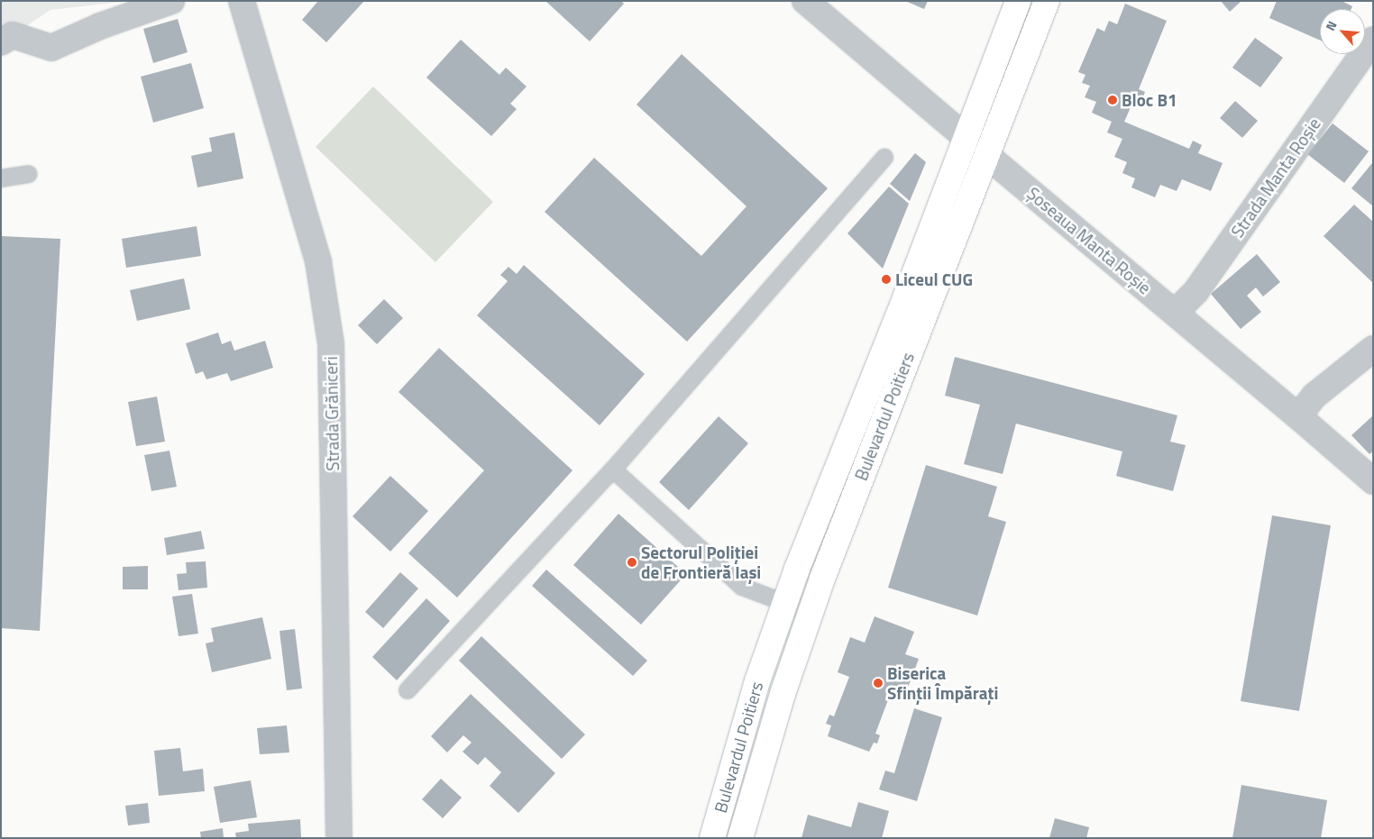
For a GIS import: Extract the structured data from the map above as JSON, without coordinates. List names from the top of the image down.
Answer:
{
  "streets": {
    "main road": ["Bulevardul Poitiers"],
    "street": ["Strada Manta Roșie", "Șoseaua Manta Roșie", "Strada Grăniceri"]
  },
  "crossings": [
    ["Strada Manta Roșie", "Șoseaua Manta Roșie"],
    ["Șoseaua Manta Roșie", "Bulevardul Poitiers"]
  ],
  "places": [
    "Bloc B1",
    "Liceul CUG",
    "Sectorul Poliției de Frontieră Iași",
    "Biserica Sfinții Împărați"
  ],
  "north": "top left"
}
